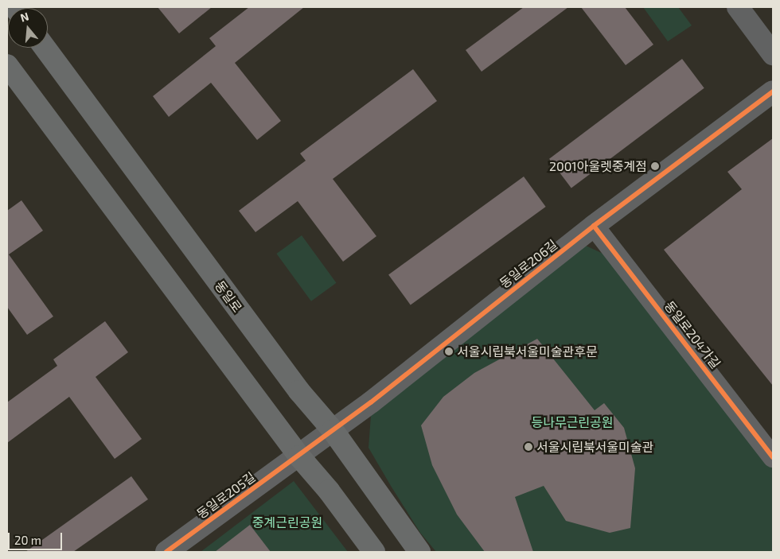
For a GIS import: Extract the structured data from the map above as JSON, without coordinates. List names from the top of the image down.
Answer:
{
  "streets": {
    "main road": ["동일로"],
    "street": ["동일로206길", "동일로204가길", "동일로205길"]
  },
  "crossings": [
    ["동일로206길", "동일로"],
    ["동일로206길", "동일로204가길"],
    ["동일로206길", "동일로205길"]
  ],
  "parks": ["등나무근린공원", "중계근린공원"],
  "places": ["2001아울렛중계점", "서울시립북서울미술관후문", "서울시립북서울미술관"],
  "scale_bar": "20 m",
  "north": "top"
}
